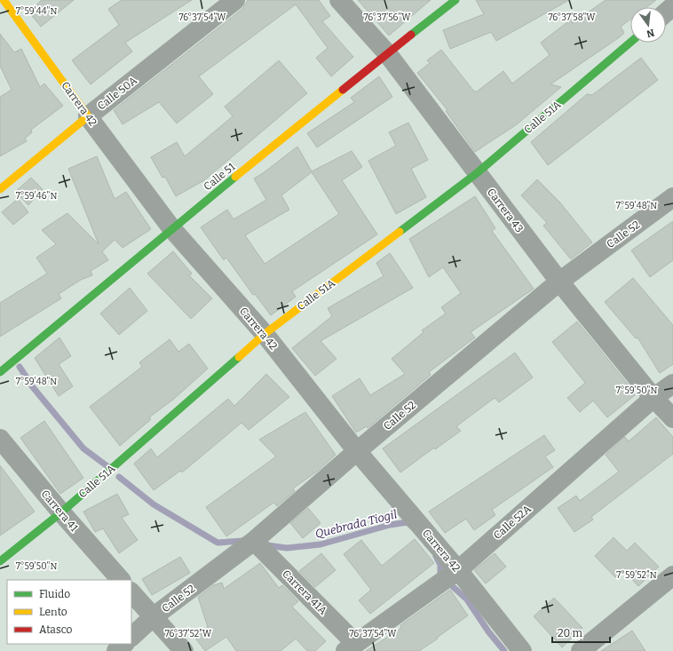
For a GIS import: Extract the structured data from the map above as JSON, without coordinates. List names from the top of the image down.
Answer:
{
  "streets": {
    "street": [
      "Calle 50A",
      "Carrera 42",
      "Calle 51A",
      "Calle 51",
      "Carrera 43",
      "Calle 52",
      "Carrera 41",
      "Calle 52A",
      "Carrera 41A"
    ]
  },
  "crossings": [
    ["Calle 50A", "Carrera 42"],
    ["Carrera 42", "Calle 51A"],
    ["Carrera 42", "Calle 51"],
    ["Carrera 42", "Calle 52"],
    ["Carrera 42", "Calle 52A"],
    ["Calle 51A", "Carrera 43"],
    ["Calle 51A", "Carrera 41"],
    ["Calle 51", "Carrera 43"],
    ["Carrera 43", "Calle 52"],
    ["Carrera 43", "Calle 52A"],
    ["Calle 52", "Carrera 41A"],
    ["Calle 52A", "Carrera 41A"]
  ],
  "water": ["Quebrada Tiogil"],
  "legend": ["Fluido", "Lento", "Atasco"],
  "scale_bar": "20 m",
  "north": "bottom",
  "coordinates": [
    "7°59'44\"N",
    "76°37'54\"W",
    "76°37'56\"W",
    "76°37'58\"W",
    "7°59'46\"N",
    "7°59'48\"N",
    "7°59'50\"N",
    "7°59'52\"N",
    "76°37'52\"W"
  ]
}
